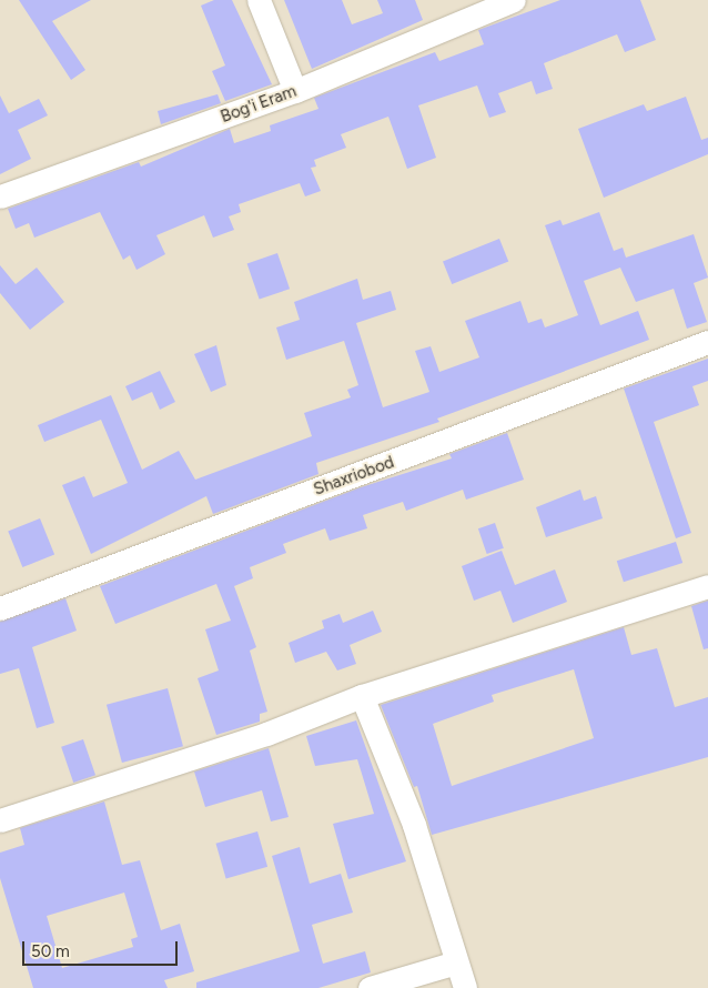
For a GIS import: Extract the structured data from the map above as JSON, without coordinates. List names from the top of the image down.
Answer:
{
  "streets": {
    "street": ["Bog'i Eram", "Shaxriobod"]
  },
  "scale_bar": "50 m"
}
